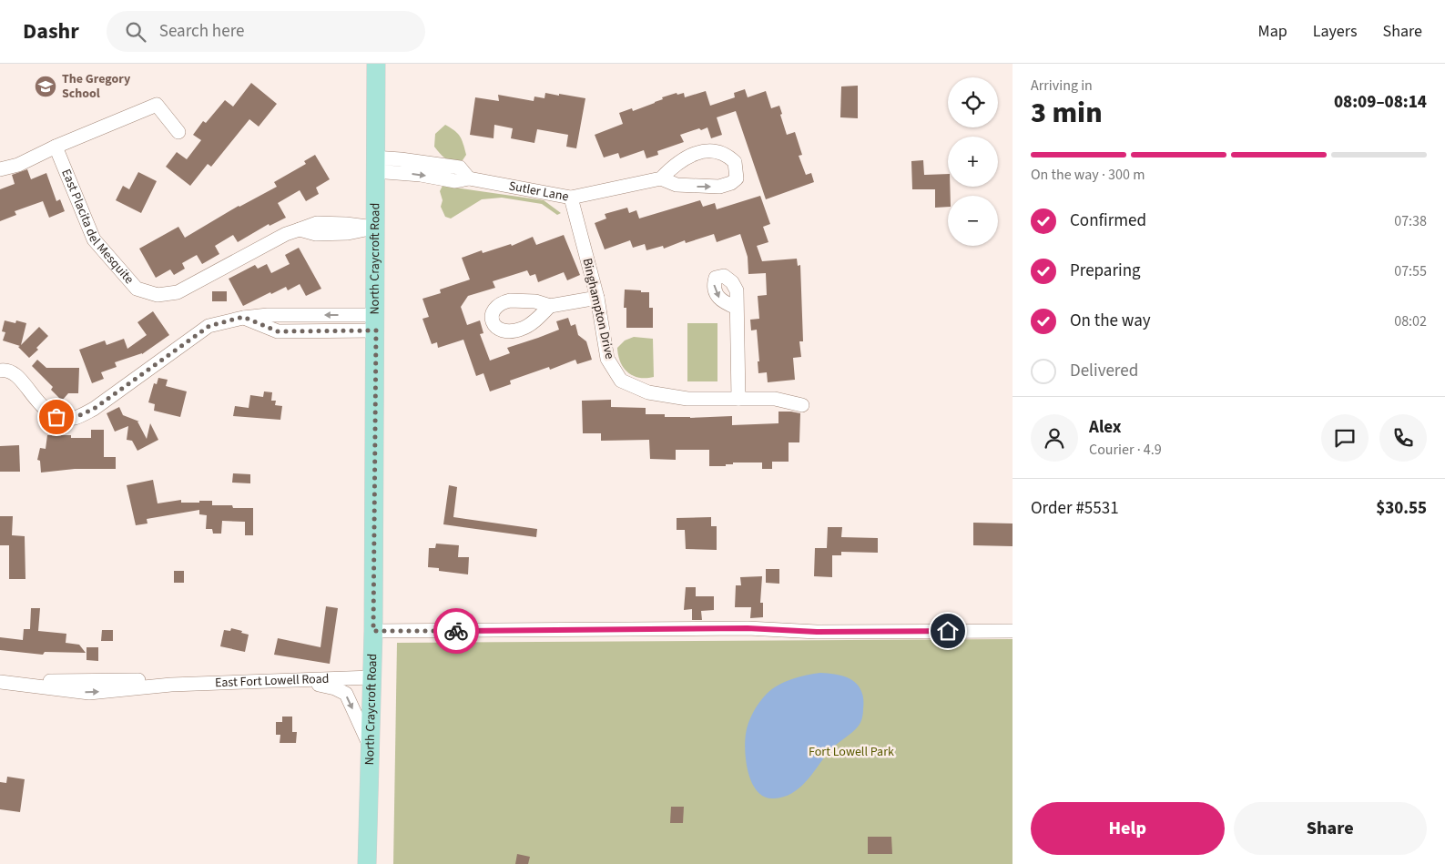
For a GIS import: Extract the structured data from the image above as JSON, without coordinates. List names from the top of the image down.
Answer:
{
  "streets": {
    "main road": ["North Craycroft Road"],
    "street": [
      "Sutler Lane",
      "East Placita del Mesquite",
      "Binghampton Drive",
      "East Fort Lowell Road"
    ]
  },
  "crossings": [
    ["Sutler Lane", "North Craycroft Road"],
    ["Sutler Lane", "Binghampton Drive"],
    ["East Placita del Mesquite", "North Craycroft Road"],
    ["North Craycroft Road", "East Fort Lowell Road"]
  ],
  "parks": ["Fort Lowell Park"],
  "places": {
    "school or university": ["The Gregory School"]
  },
  "page": {
    "header": "Dashr",
    "search": "Search here",
    "nav": ["Map", "Layers", "Share"],
    "heading": ["3 min", "Arriving in", "08:09–08:14"],
    "panel": [
      "Alex",
      "Courier · 4.9",
      "Order #5531",
      "$30.55"
    ],
    "map_buttons": ["+", "−"],
    "bar": "On the way · 300 m",
    "list": [
      ["Confirmed", "07:38"],
      ["Preparing", "07:55"],
      ["On the way", "08:02"],
      "Delivered"
    ],
    "buttons": ["Help", "Share"]
  }
}
